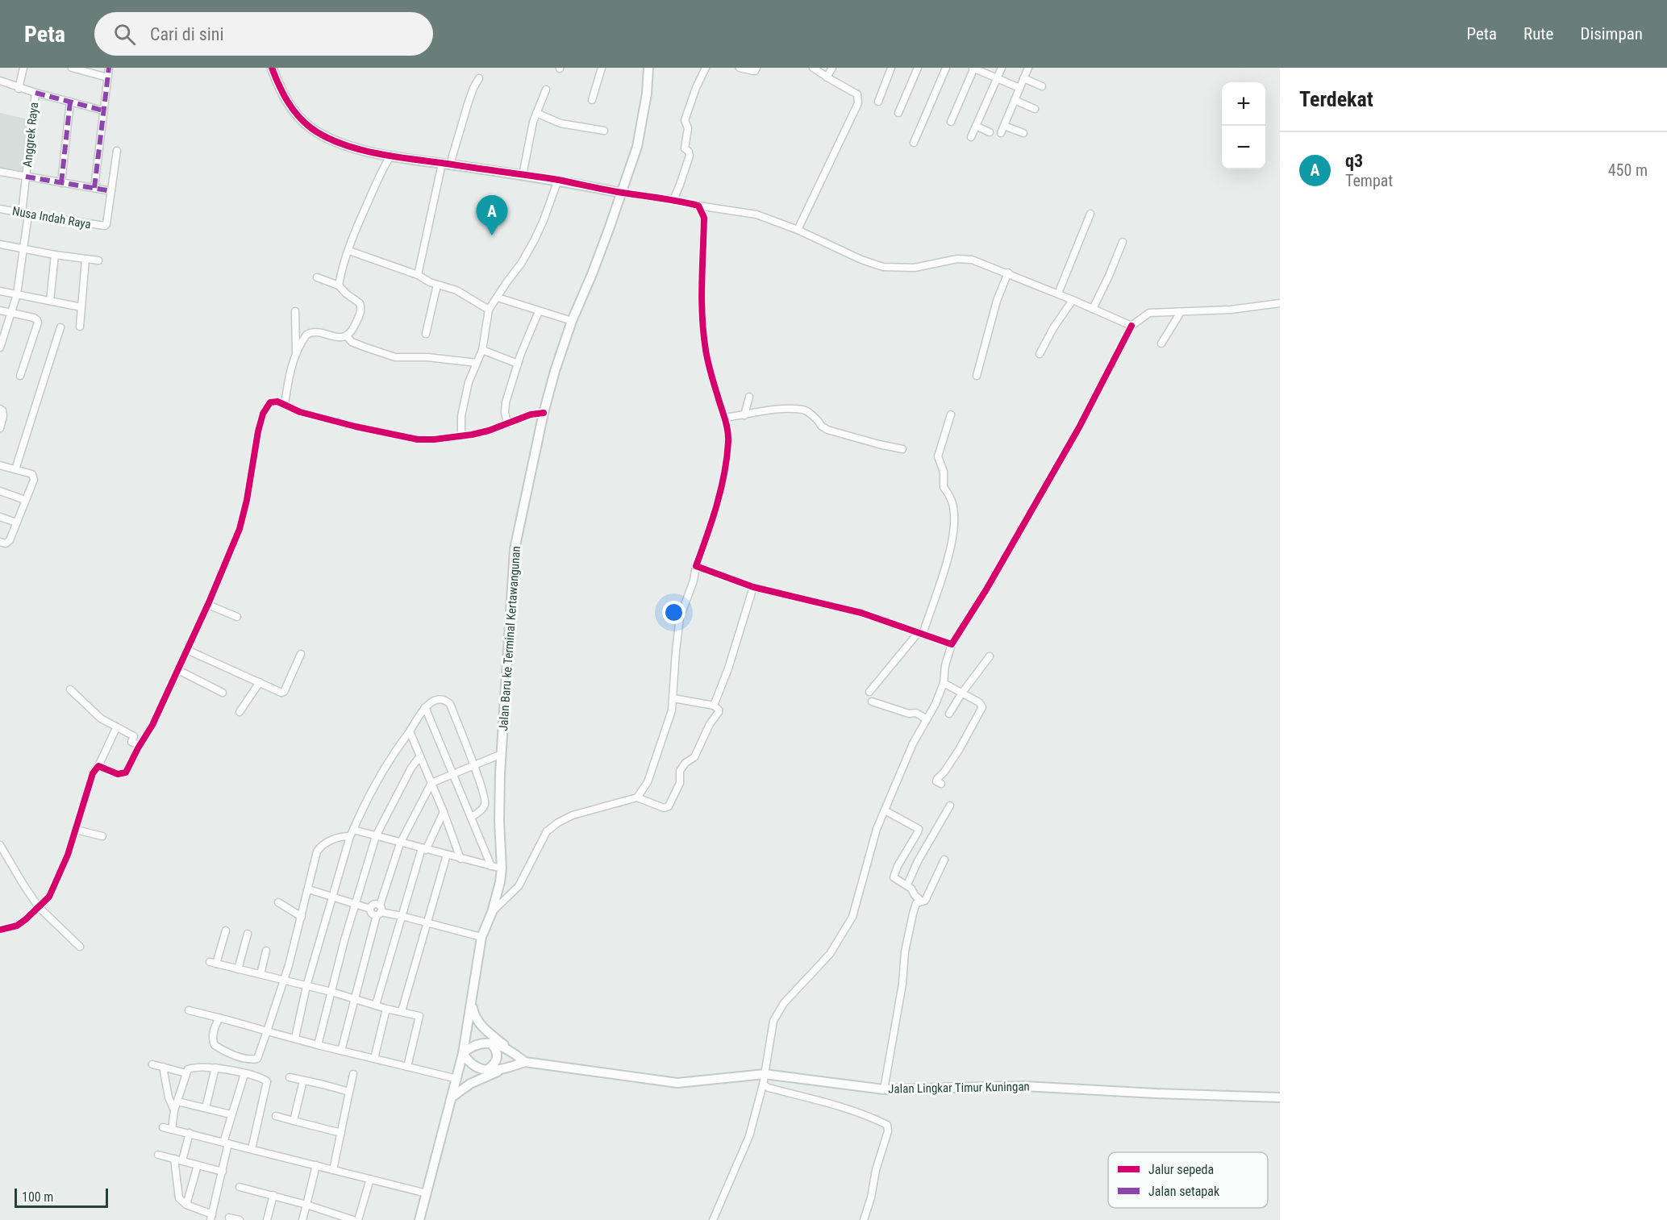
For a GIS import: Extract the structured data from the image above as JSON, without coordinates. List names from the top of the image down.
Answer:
{
  "streets": {
    "main road": ["Jalan Baru ke Terminal Kertawangunan", "Jalan Lingkar Timur Kuningan"],
    "street": ["Anggrek Raya", "Nusa Indah Raya"]
  },
  "crossings": [
    ["Anggrek Raya", "Nusa Indah Raya"],
    ["Jalan Baru ke Terminal Kertawangunan", "Jalan Lingkar Timur Kuningan"]
  ],
  "legend": ["Jalur sepeda", "Jalan setapak"],
  "scale_bar": "100 m",
  "page": {
    "header": "Peta",
    "search": "Cari di sini",
    "nav": ["Peta", "Rute", "Disimpan"],
    "heading": "Terdekat",
    "map_buttons": ["+", "−"],
    "list": [
      {
        "mark": "A",
        "name": "q3",
        "note": "Tempat",
        "value": "450 m"
      }
    ],
    "pins": "A",
    "scale": "100 m"
  }
}
